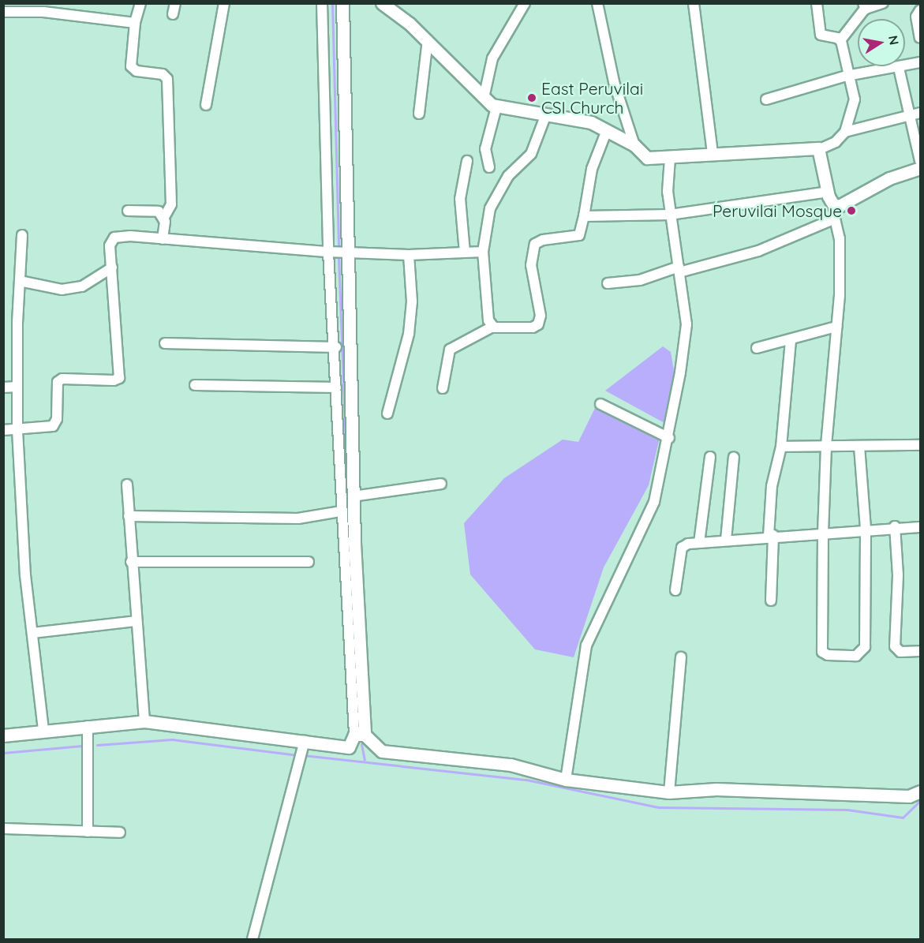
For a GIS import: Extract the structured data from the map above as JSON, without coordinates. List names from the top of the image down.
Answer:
{
  "places": ["East Peruvilai CSI Church", "Peruvilai Mosque"],
  "north": "right"
}
